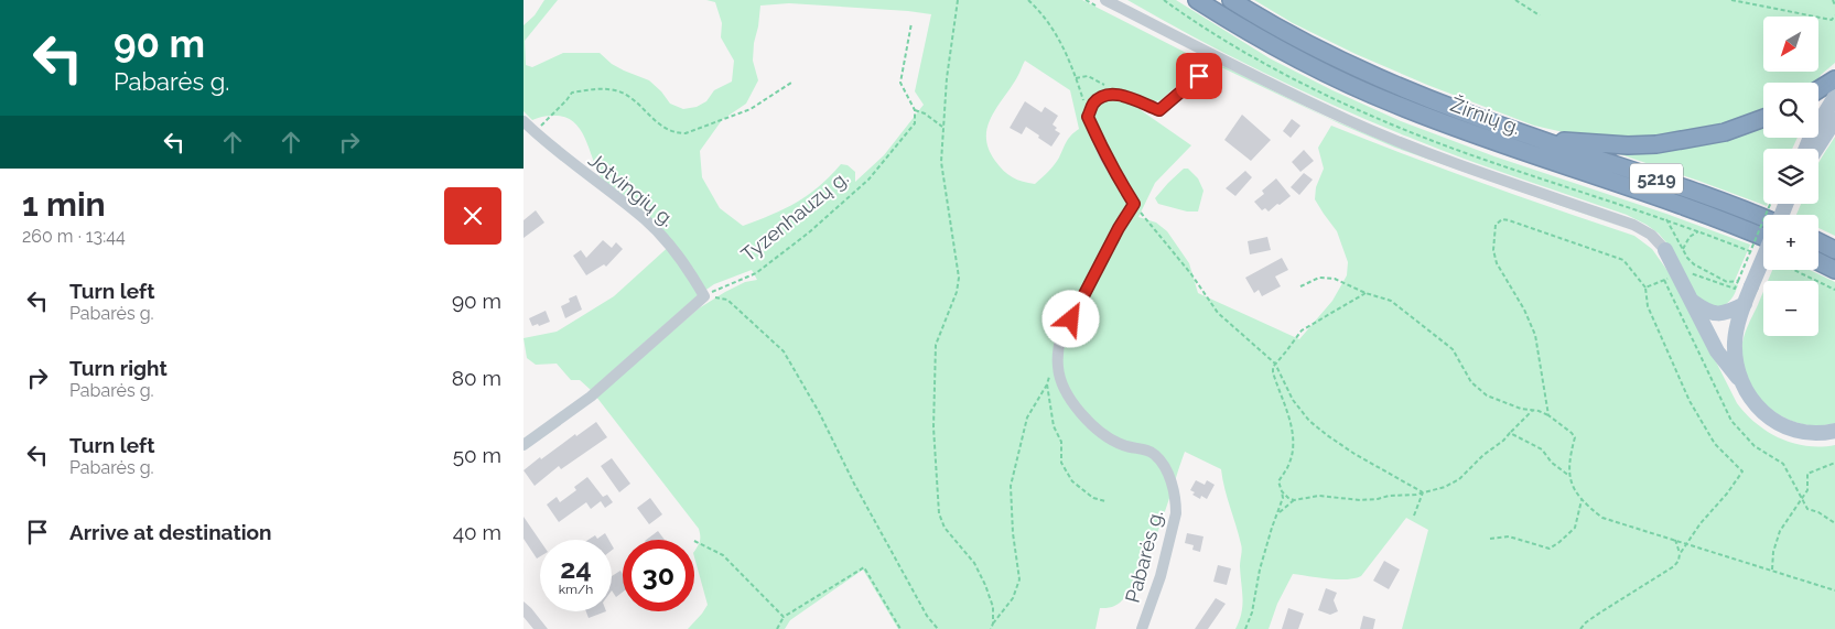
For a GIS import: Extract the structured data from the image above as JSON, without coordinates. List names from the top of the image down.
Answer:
{
  "streets": {
    "highway": ["Žirnių g.", "5219"],
    "street": ["Jotvingių g.", "Pabarės g."],
    "path": ["Tyzenhauzų g."]
  },
  "crossings": [
    ["Jotvingių g.", "Tyzenhauzų g."]
  ],
  "north": "bottom left",
  "page": {
    "turn": ["90 m", "Pabarės g."],
    "map_buttons": ["+", "−"],
    "heading": ["1 min", "260 m · 13:44"],
    "list": [
      {
        "name": "Turn left",
        "note": "Pabarės g.",
        "value": "90 m"
      },
      {
        "name": "Turn right",
        "note": "Pabarės g.",
        "value": "80 m"
      },
      {
        "name": "Turn left",
        "note": "Pabarės g.",
        "value": "50 m"
      },
      {
        "name": "Arrive at destination",
        "value": "40 m"
      }
    ],
    "speed": "24 km/h",
    "limit": "30"
  }
}
